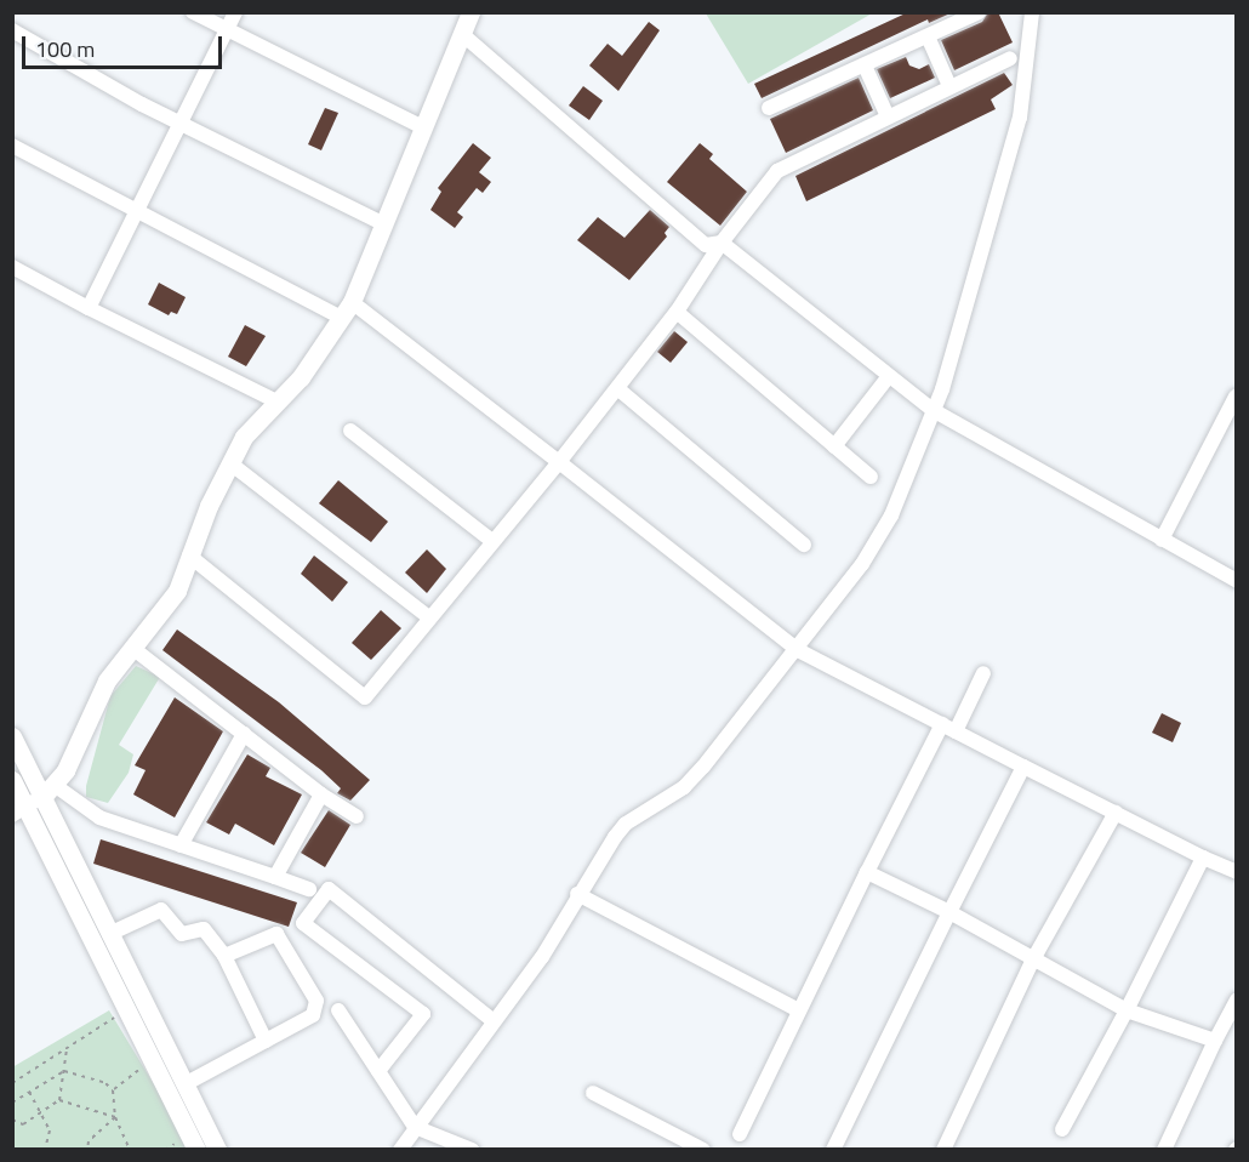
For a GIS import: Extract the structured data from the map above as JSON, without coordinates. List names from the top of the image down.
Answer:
{
  "scale_bar": "100 m"
}
